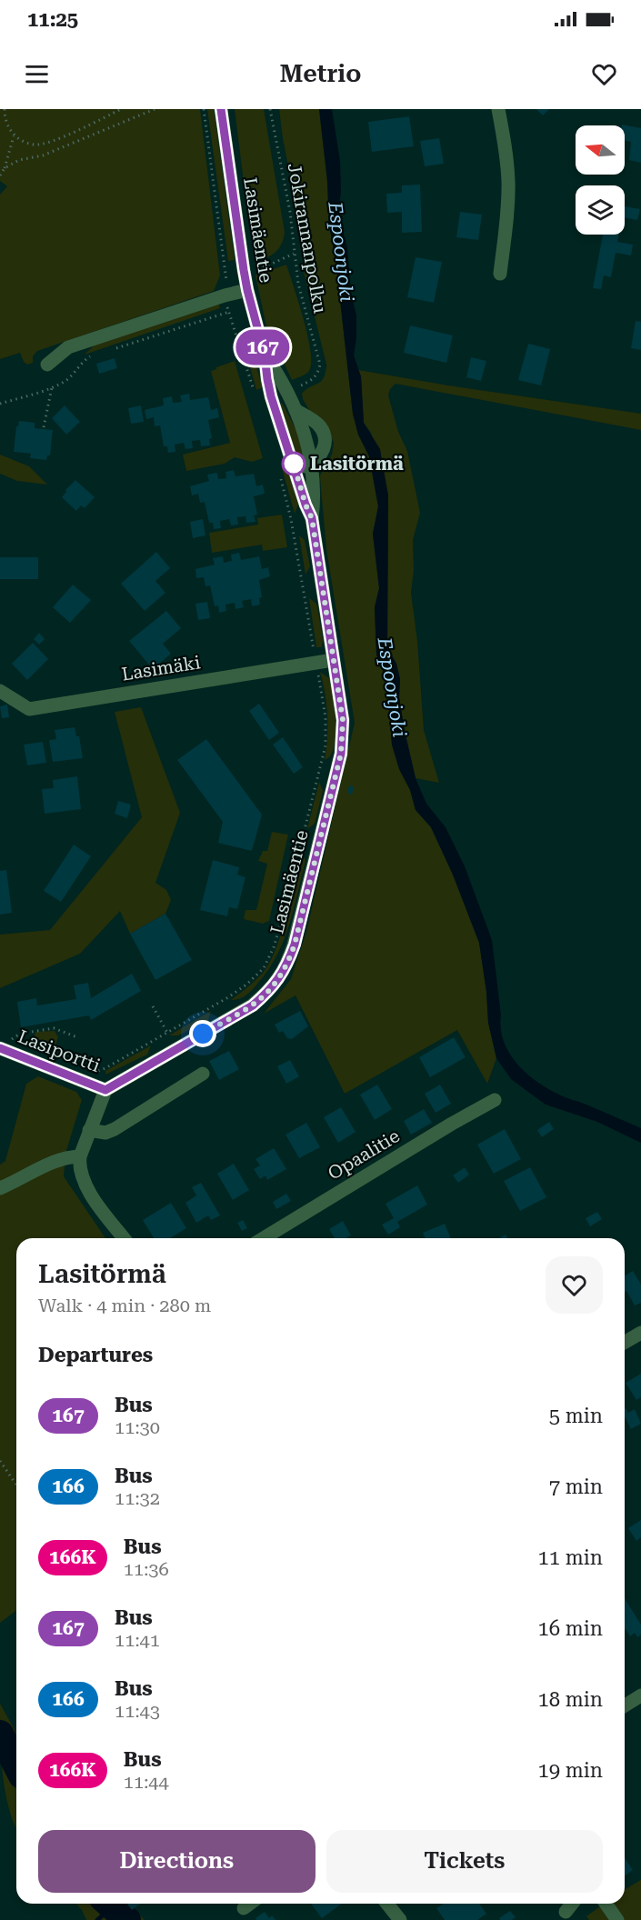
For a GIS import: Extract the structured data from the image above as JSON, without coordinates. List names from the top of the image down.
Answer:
{
  "streets": {
    "street": [
      "Lasimäentie",
      "Lasimäki",
      "Lasiportti",
      "Opaalitie"
    ],
    "path": ["Jokirannanpolku"]
  },
  "crossings": [
    ["Lasimäentie", "Lasimäki"],
    ["Lasimäentie", "Lasiportti"]
  ],
  "water": ["Espoonjoki"],
  "places": ["Lasitörmä"],
  "lines": ["bus line 167"],
  "north": "left",
  "page": {
    "status": "11:25",
    "header": "Metrio",
    "on_map": "167",
    "heading": [
      ["Lasitörmä", "Walk · 4 min · 280 m"],
      "Departures"
    ],
    "list": [
      {
        "mark": "167",
        "name": "Bus",
        "note": "11:30",
        "value": "5 min"
      },
      {
        "mark": "166",
        "name": "Bus",
        "note": "11:32",
        "value": "7 min"
      },
      {
        "mark": "166K",
        "name": "Bus",
        "note": "11:36",
        "value": "11 min"
      },
      {
        "mark": "167",
        "name": "Bus",
        "note": "11:41",
        "value": "16 min"
      },
      {
        "mark": "166",
        "name": "Bus",
        "note": "11:43",
        "value": "18 min"
      },
      {
        "mark": "166K",
        "name": "Bus",
        "note": "11:44",
        "value": "19 min"
      }
    ],
    "buttons": ["Directions", "Tickets"]
  }
}
